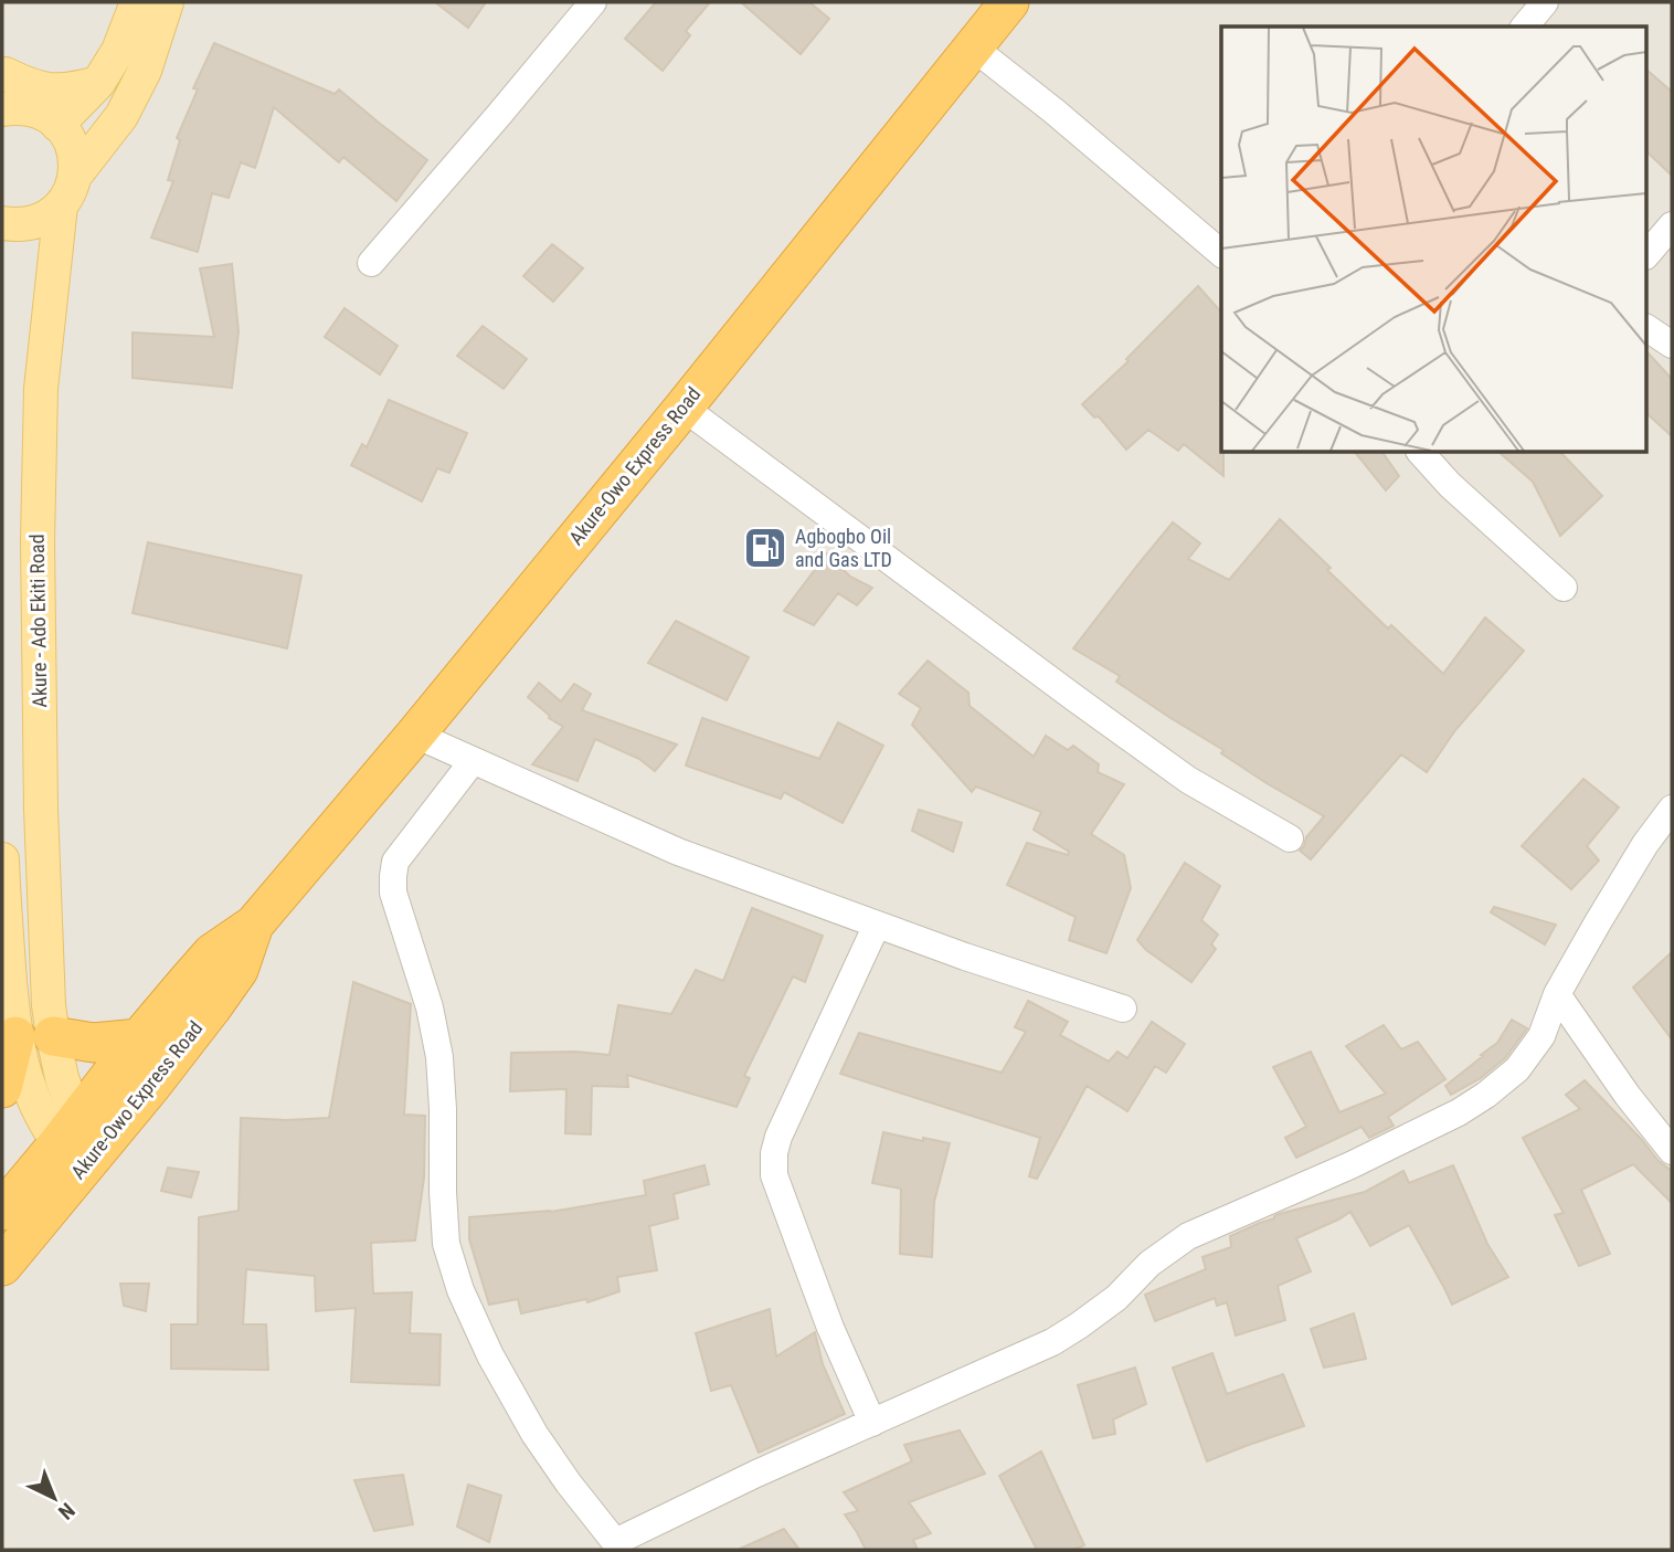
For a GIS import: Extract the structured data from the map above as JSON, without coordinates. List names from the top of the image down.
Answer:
{
  "streets": {
    "highway": ["Akure-Owo Express Road"],
    "main road": ["Akure - Ado Ekiti Road"]
  },
  "places": {
    "fuel station": ["Agbogbo Oil and Gas LTD"]
  },
  "north": "bottom right"
}
